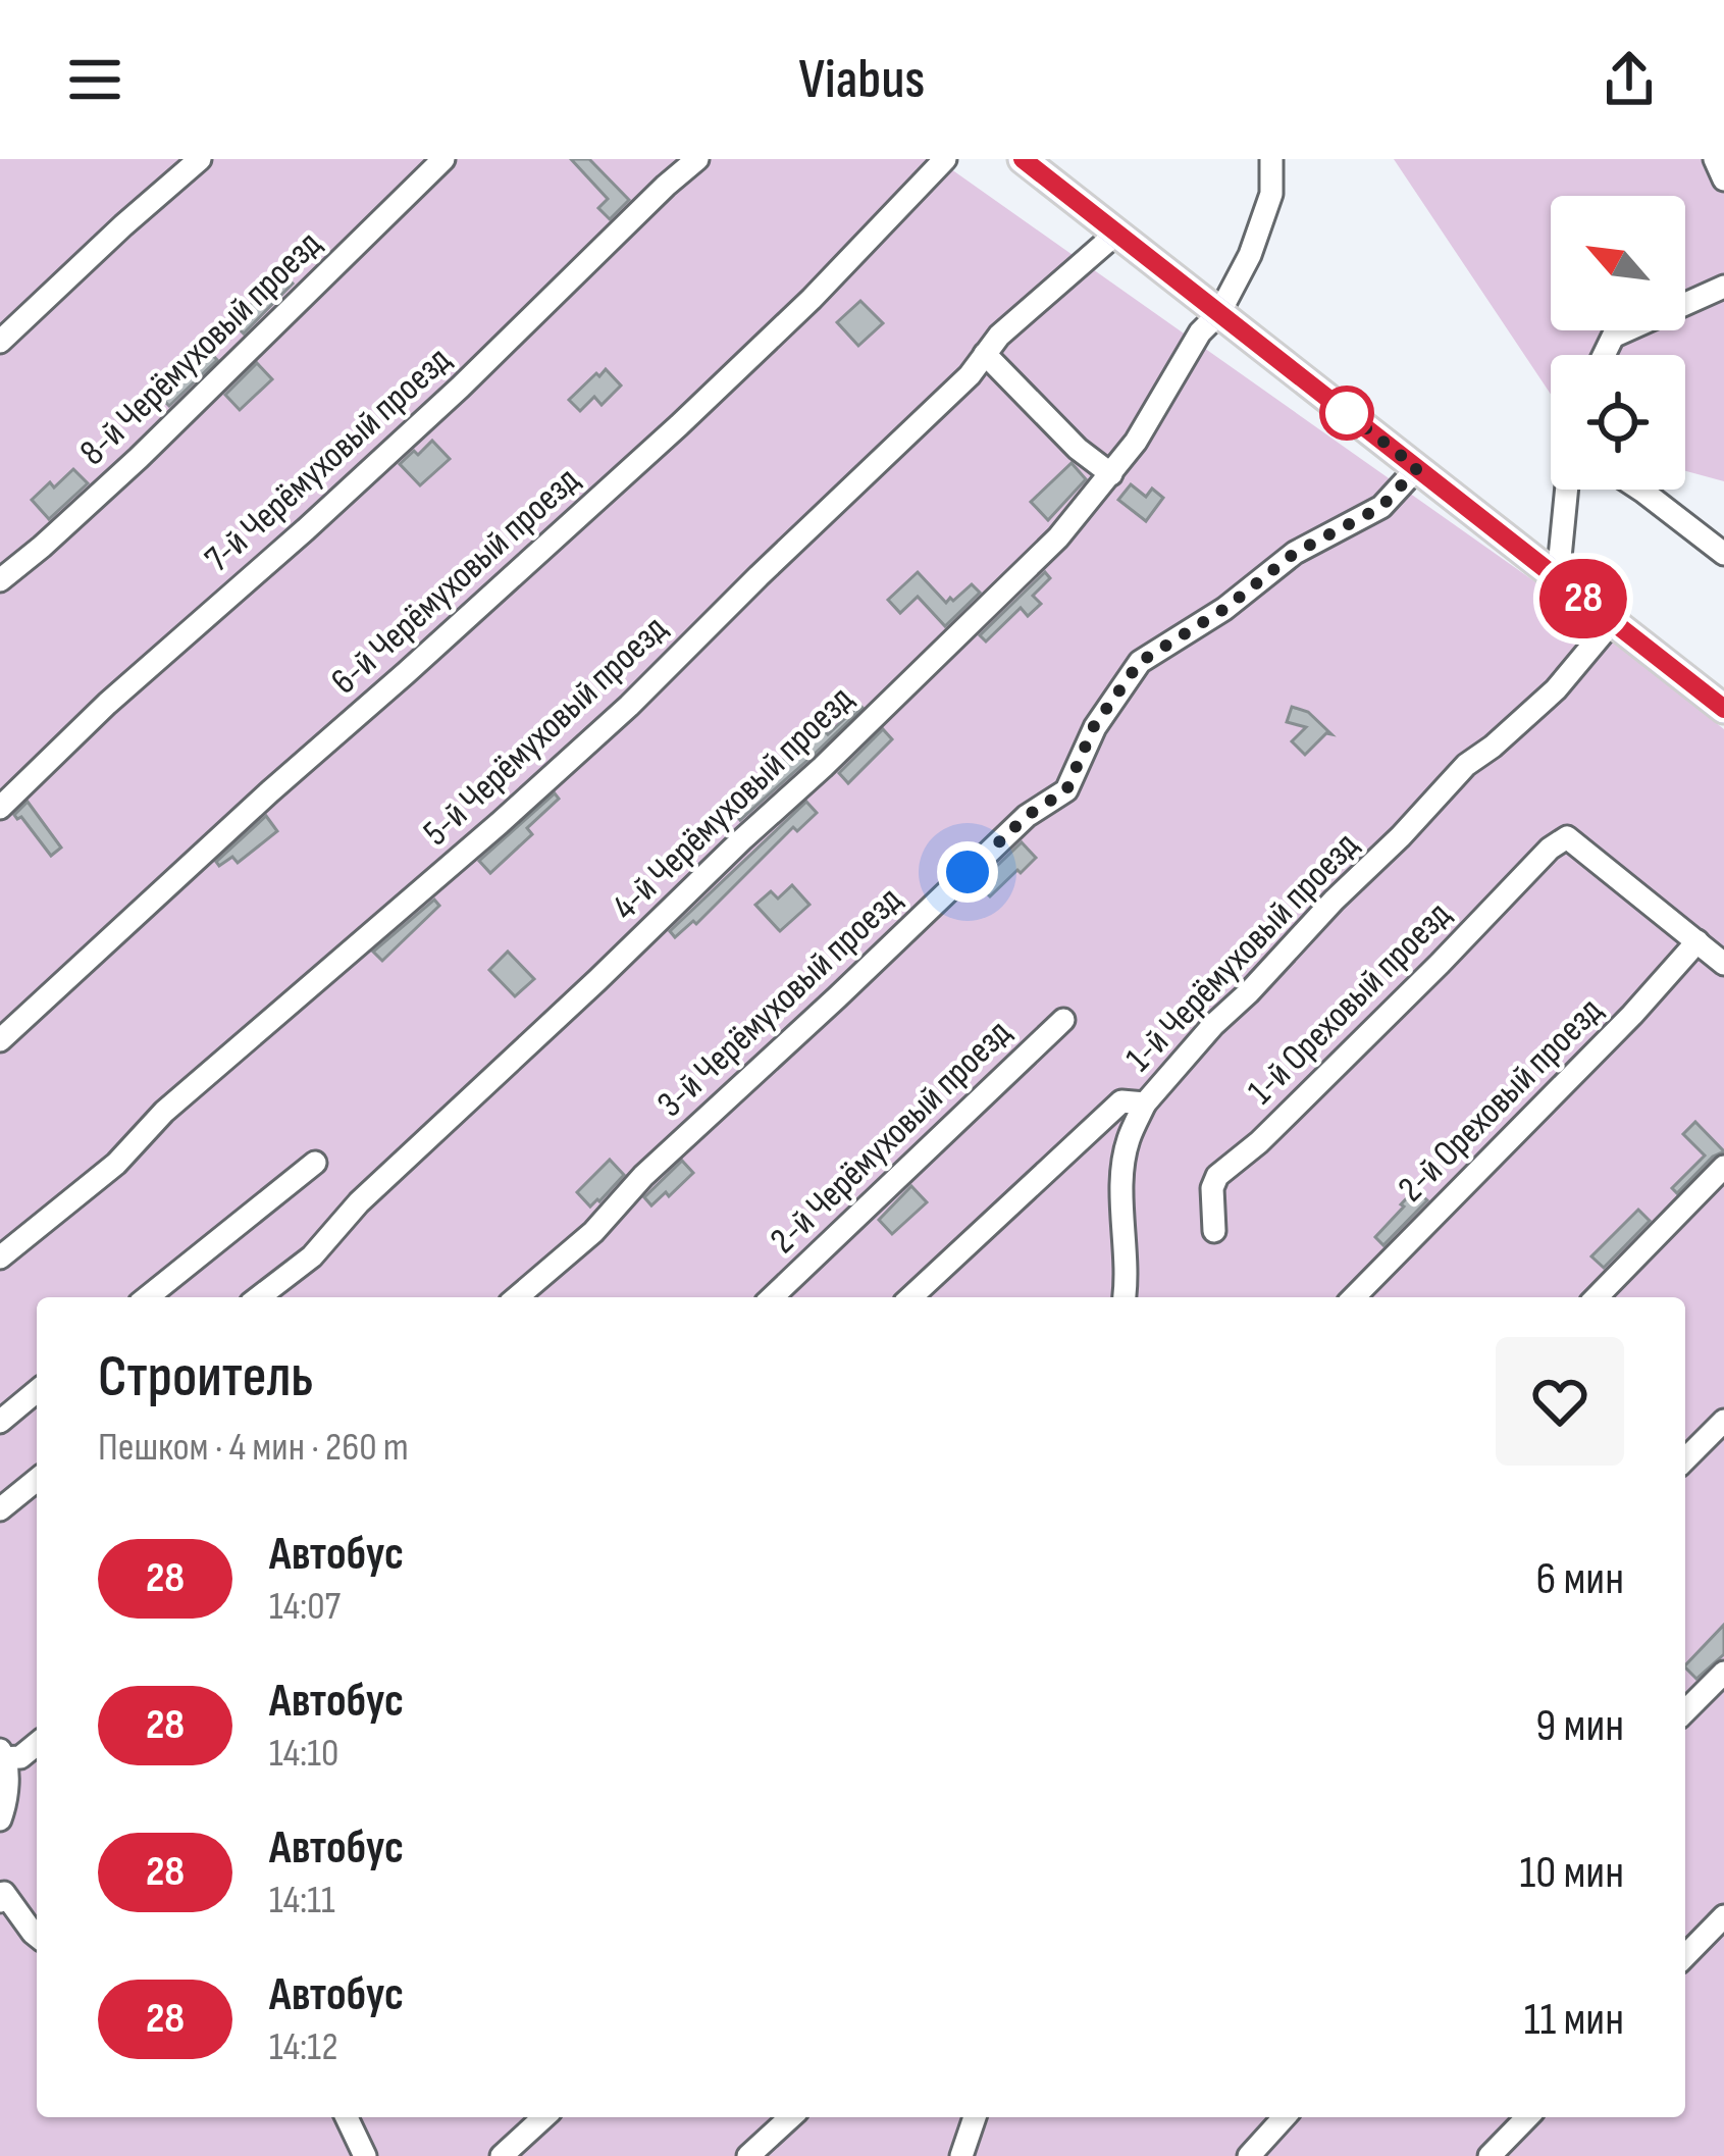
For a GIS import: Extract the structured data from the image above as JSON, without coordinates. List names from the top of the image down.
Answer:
{
  "streets": {
    "street": [
      "8-й Черёмуховый проезд",
      "7-й Черёмуховый проезд",
      "6-й Черёмуховый проезд",
      "5-й Черёмуховый проезд",
      "4-й Черёмуховый проезд",
      "1-й Черёмуховый проезд",
      "3-й Черёмуховый проезд",
      "1-й Ореховый проезд",
      "2-й Ореховый проезд",
      "2-й Черёмуховый проезд"
    ]
  },
  "crossings": [
    ["1-й Ореховый проезд", "2-й Ореховый проезд"]
  ],
  "lines": ["bus line 28"],
  "north": "top left",
  "page": {
    "header": "Viabus",
    "on_map": "28",
    "heading": ["Строитель", "Пешком · 4 мин · 260 m"],
    "list": [
      {
        "mark": "28",
        "name": "Автобус",
        "note": "14:07",
        "value": "6 мин"
      },
      {
        "mark": "28",
        "name": "Автобус",
        "note": "14:10",
        "value": "9 мин"
      },
      {
        "mark": "28",
        "name": "Автобус",
        "note": "14:11",
        "value": "10 мин"
      },
      {
        "mark": "28",
        "name": "Автобус",
        "note": "14:12",
        "value": "11 мин"
      }
    ]
  }
}
